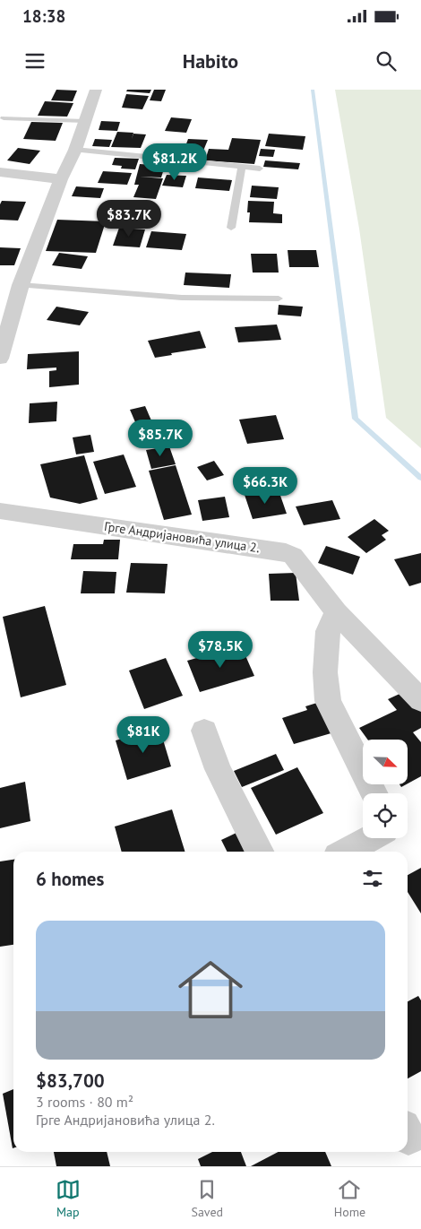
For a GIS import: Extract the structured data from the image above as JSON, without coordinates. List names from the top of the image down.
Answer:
{
  "streets": {
    "street": ["Грге Андријановића улица 2."]
  },
  "north": "bottom right",
  "page": {
    "status": "18:38",
    "header": "Habito",
    "price": [
      "$81.2K",
      "$83.7K",
      "$85.7K",
      "$66.3K",
      "$78.5K",
      "$81K"
    ],
    "heading": "6 homes",
    "list": [
      {
        "name": "$83,700",
        "note": "3 rooms · 80 m² · Грге Андријановића улица 2."
      }
    ],
    "tabs": ["Map", "Saved", "Home"]
  }
}
